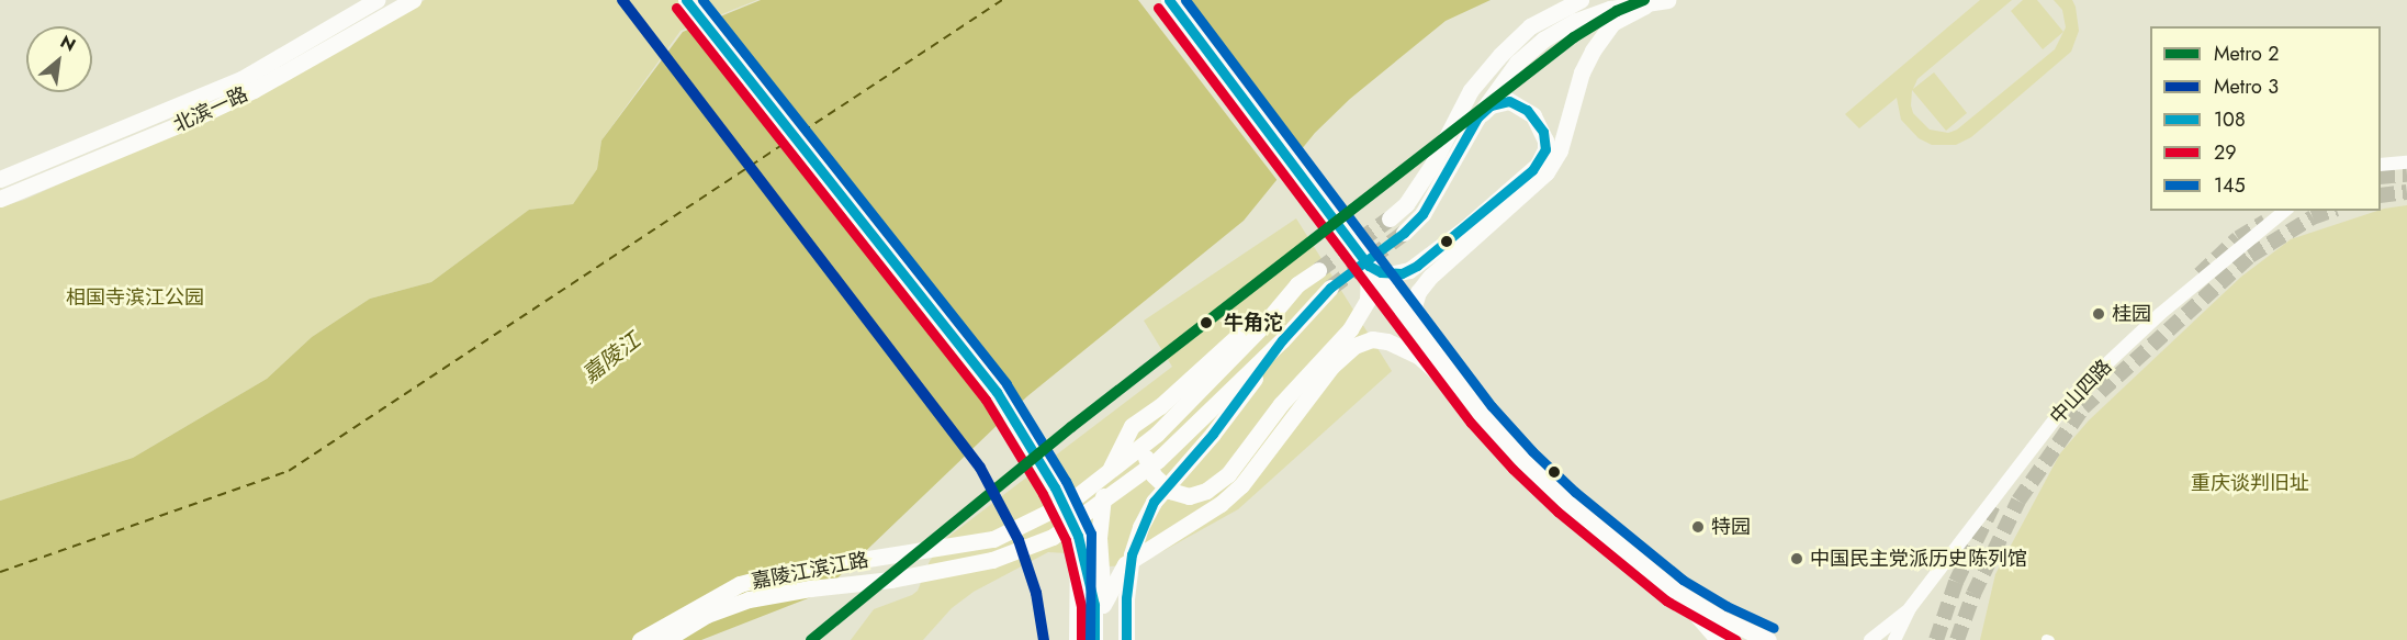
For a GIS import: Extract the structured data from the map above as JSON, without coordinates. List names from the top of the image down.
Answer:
{
  "streets": {
    "main road": ["北滨一路", "嘉陵江滨江路"],
    "street": ["中山四路"]
  },
  "water": ["嘉陵江"],
  "parks": ["相国寺滨江公园", "重庆谈判旧址"],
  "places": [
    "桂园",
    "牛角沱",
    "特园",
    "中国民主党派历史陈列馆"
  ],
  "lines": [
    "metro line 2",
    "metro line 3",
    "transit line 108",
    "transit line 145",
    "transit line 29"
  ],
  "legend": [
    "Metro 2",
    "Metro 3",
    "108",
    "29",
    "145"
  ],
  "north": "top right"
}
